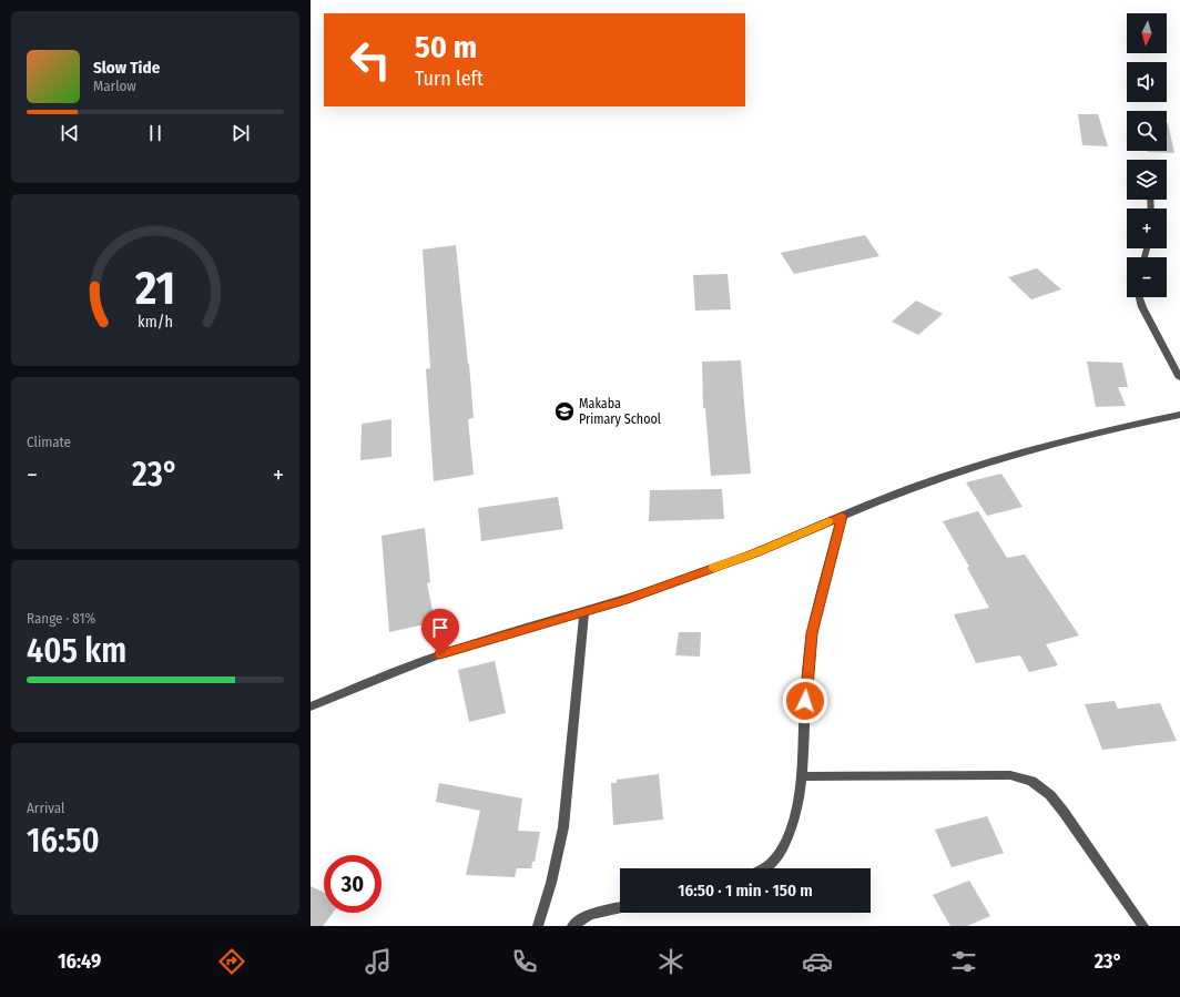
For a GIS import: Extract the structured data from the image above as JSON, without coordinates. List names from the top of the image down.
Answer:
{
  "places": {
    "school or university": ["Makaba Primary School"]
  },
  "north": "bottom",
  "page": {
    "map_buttons": ["+", "−"],
    "turn": ["50 m", "Turn left"],
    "song": ["Slow Tide", "Marlow"],
    "tile": [
      "Climate",
      ["Range · 81%", "405 km"],
      ["Arrival", "16:50"]
    ],
    "heat": ["−", "23°", "+"],
    "limit": "30",
    "trip": "16:50 · 1 min · 150 m",
    "tabs": ["16:49", "23°"],
    "gauge": ["21", "km/h"]
  }
}
